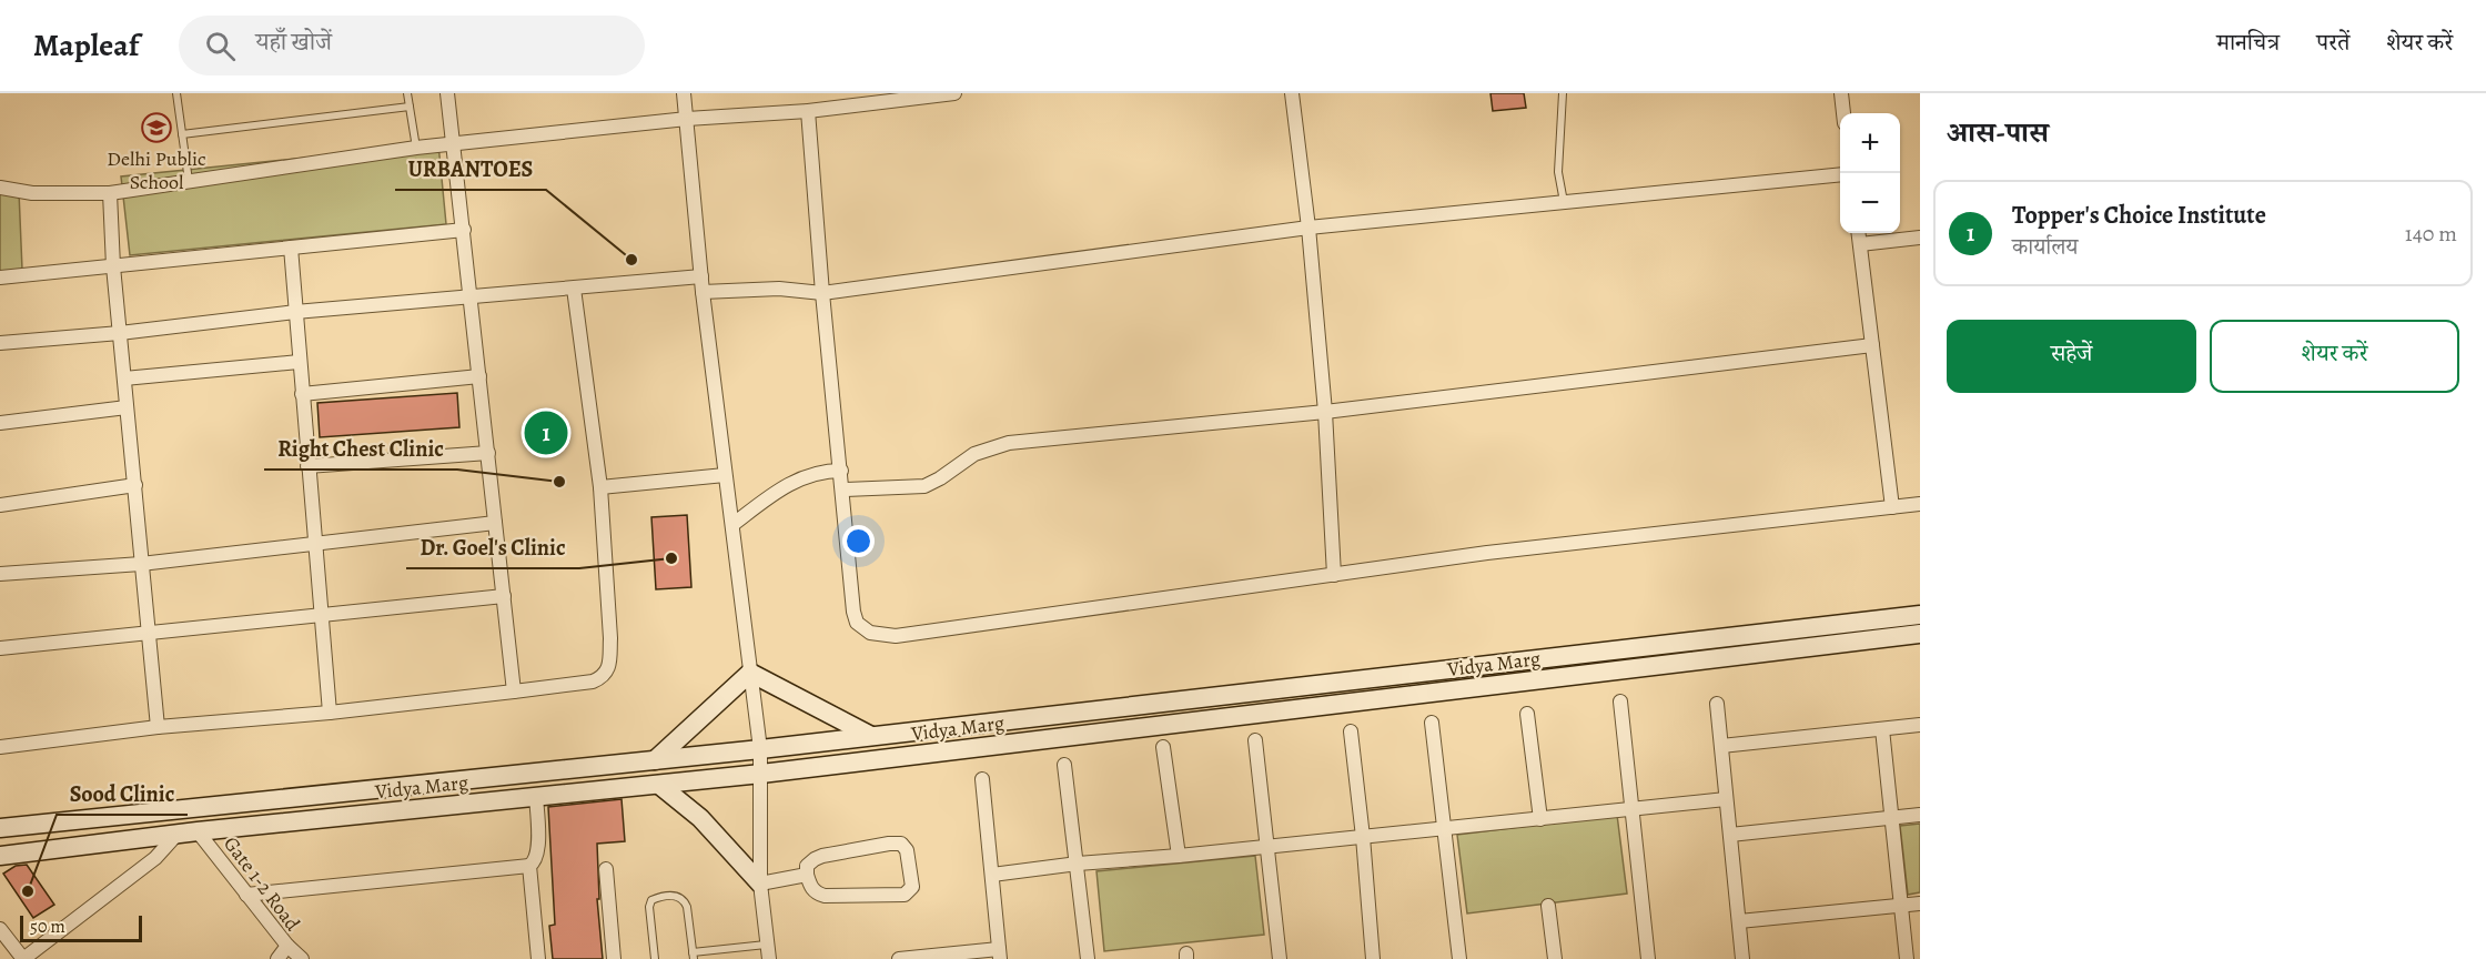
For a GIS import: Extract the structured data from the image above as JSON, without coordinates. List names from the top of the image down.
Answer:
{
  "streets": {
    "main road": ["Vidya Marg"],
    "street": ["Gate 1-2 Road"]
  },
  "crossings": [
    ["Vidya Marg", "Gate 1-2 Road"]
  ],
  "places": {
    "school or university": ["Delhi Public School"],
    "other": [
      "URBANTOES",
      "Right Chest Clinic",
      "Dr. Goel's Clinic",
      "Sood Clinic"
    ]
  },
  "scale_bar": "50 m",
  "page": {
    "header": "Mapleaf",
    "search": "यहाँ खोजें",
    "nav": ["मानचित्र", "परतें", "शेयर करें"],
    "heading": "आस-पास",
    "map_buttons": ["+", "−"],
    "list": [
      {
        "mark": "1",
        "name": "Topper's Choice Institute",
        "note": "कार्यालय",
        "value": "140 m"
      }
    ],
    "buttons": ["सहेजें", "शेयर करें"],
    "pins": "1",
    "scale": "50 m"
  }
}
